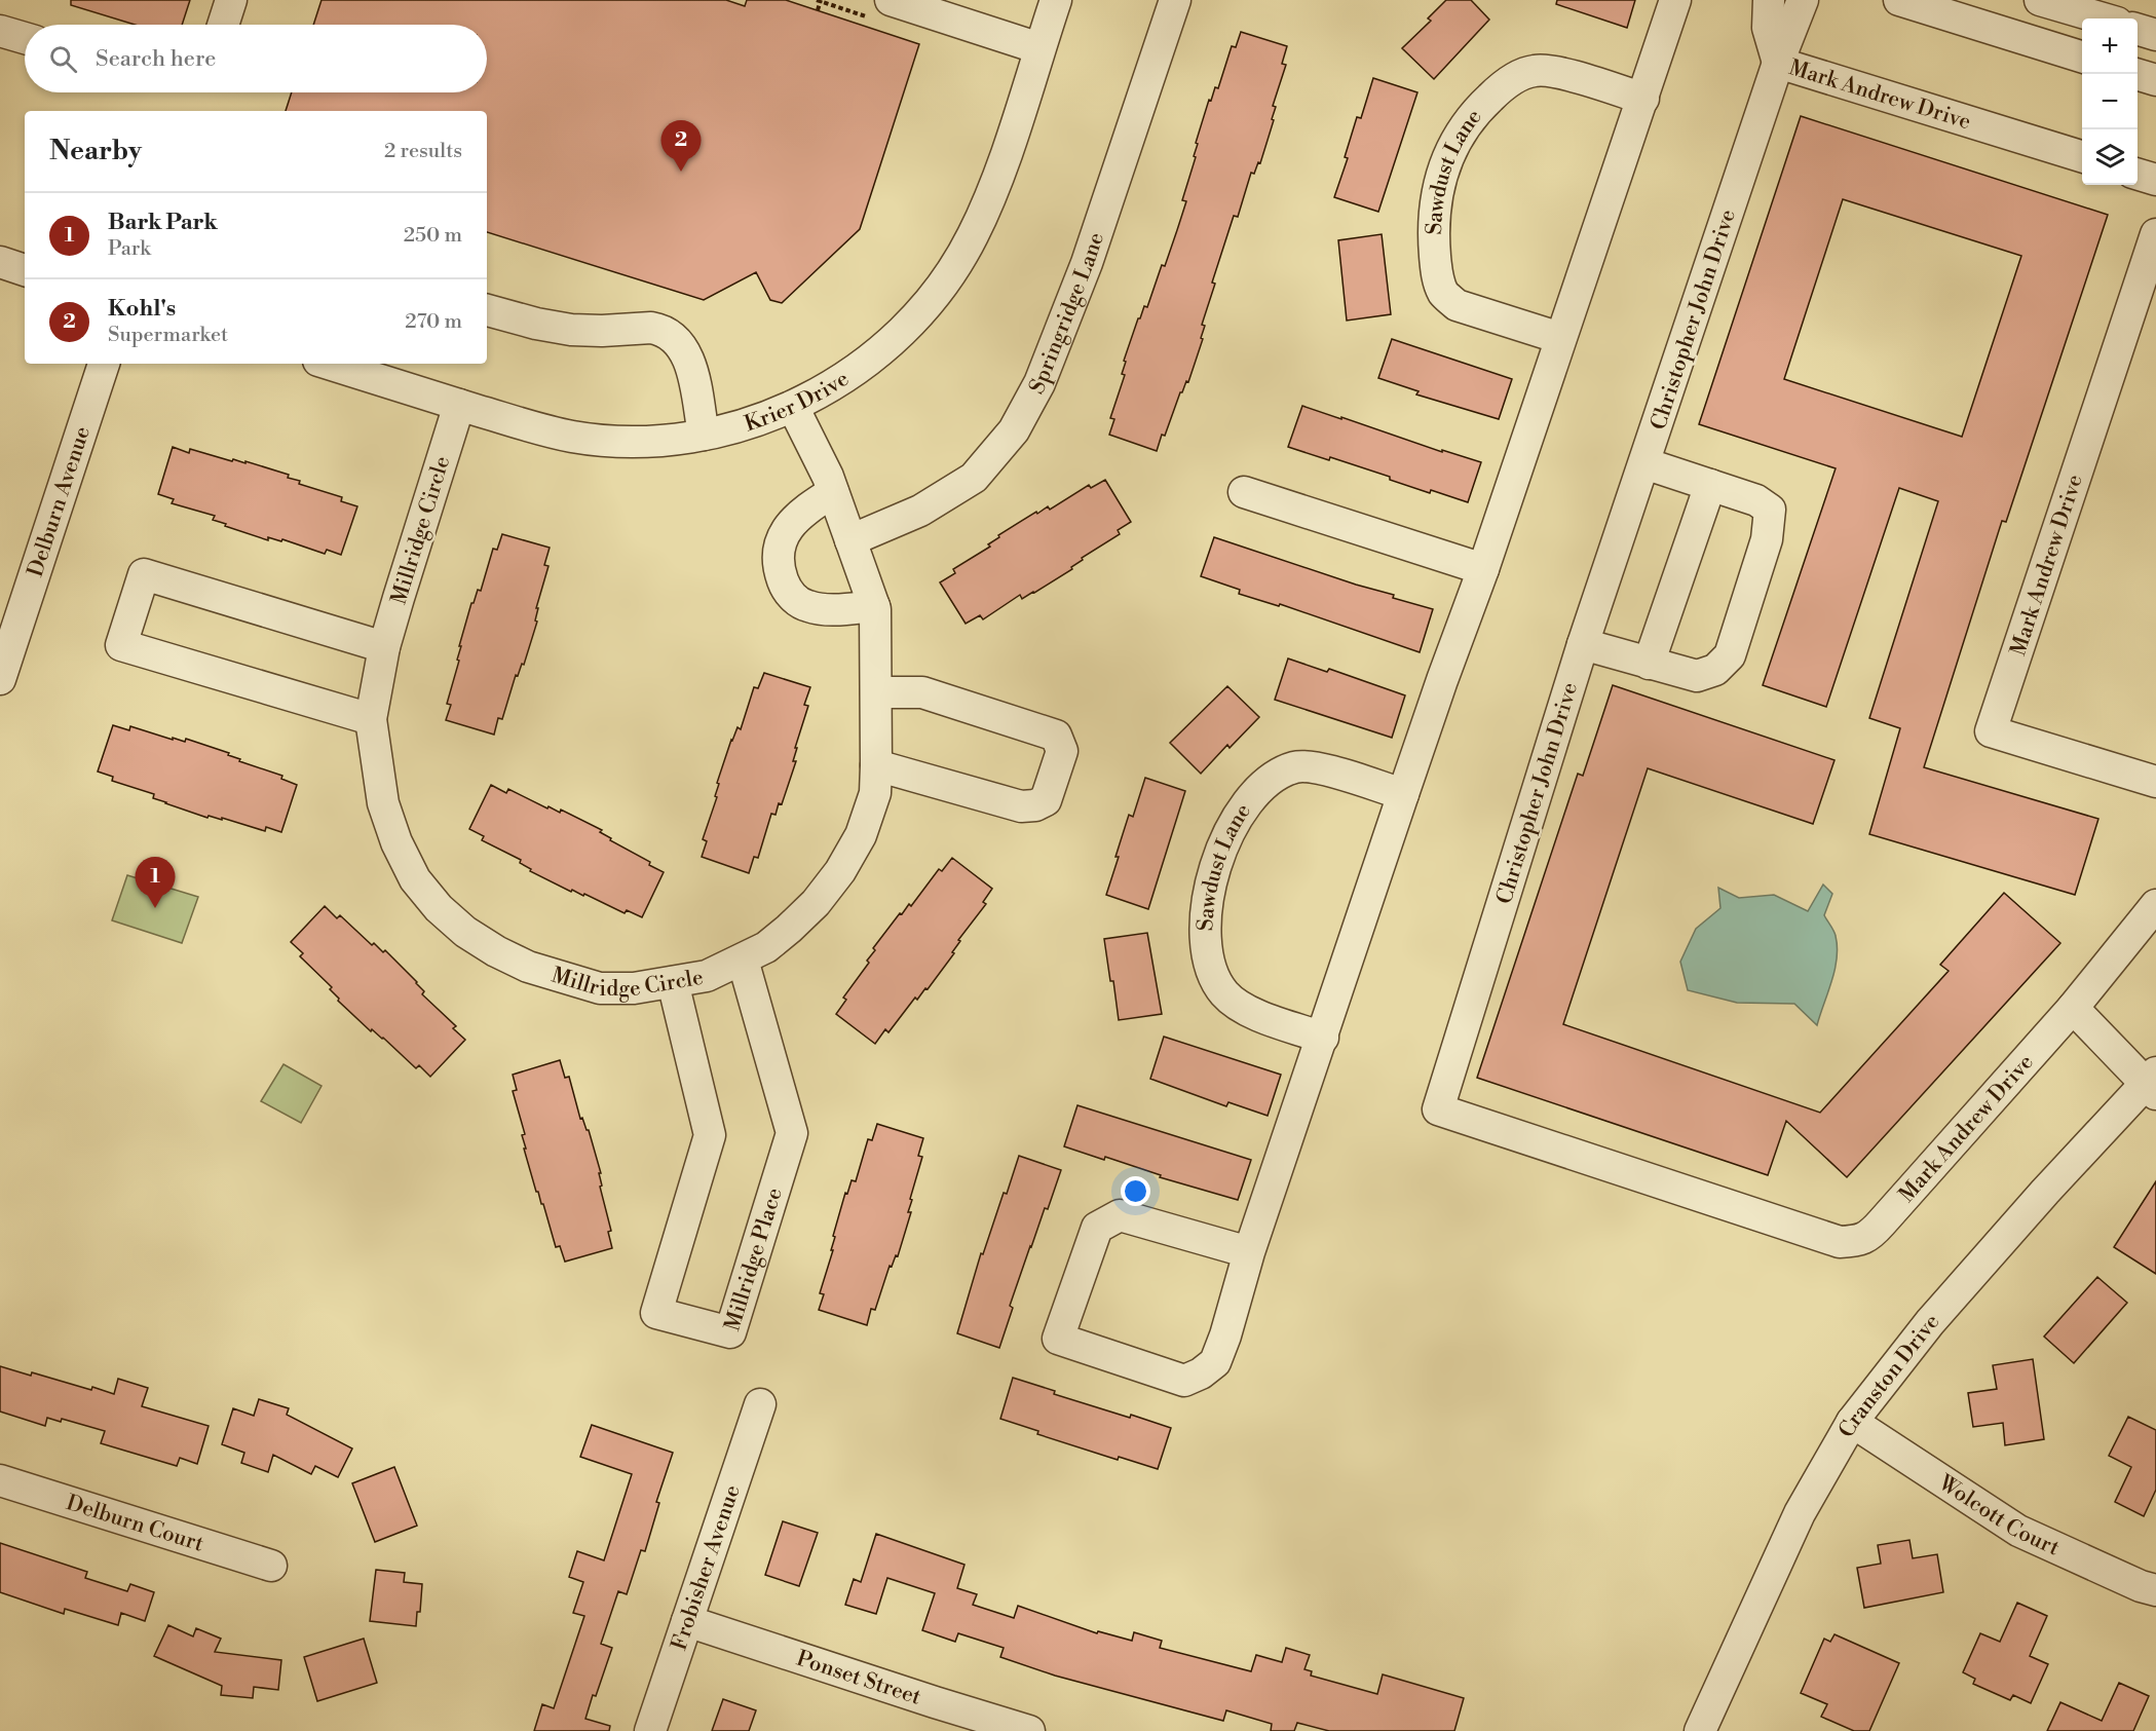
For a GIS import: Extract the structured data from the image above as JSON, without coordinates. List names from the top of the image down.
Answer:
{
  "streets": {
    "street": [
      "Mark Andrew Drive",
      "Sawdust Lane",
      "Springridge Lane",
      "Christopher John Drive",
      "Krier Drive",
      "Delburn Avenue",
      "Millridge Circle",
      "Millridge Place",
      "Cranston Drive",
      "Wolcott Court",
      "Delburn Court",
      "Frobisher Avenue",
      "Ponset Street"
    ]
  },
  "crossings": [
    ["Mark Andrew Drive", "Christopher John Drive"],
    ["Springridge Lane", "Millridge Circle"],
    ["Krier Drive", "Millridge Circle"],
    ["Millridge Circle", "Millridge Place"],
    ["Cranston Drive", "Wolcott Court"],
    ["Frobisher Avenue", "Ponset Street"]
  ],
  "page": {
    "map_buttons": ["+", "−"],
    "search": "Search here",
    "heading": ["Nearby", "2 results"],
    "pins": ["2", "1"],
    "list": [
      {
        "mark": "1",
        "name": "Bark Park",
        "note": "Park",
        "value": "250 m"
      },
      {
        "mark": "2",
        "name": "Kohl's",
        "note": "Supermarket",
        "value": "270 m"
      }
    ]
  }
}
